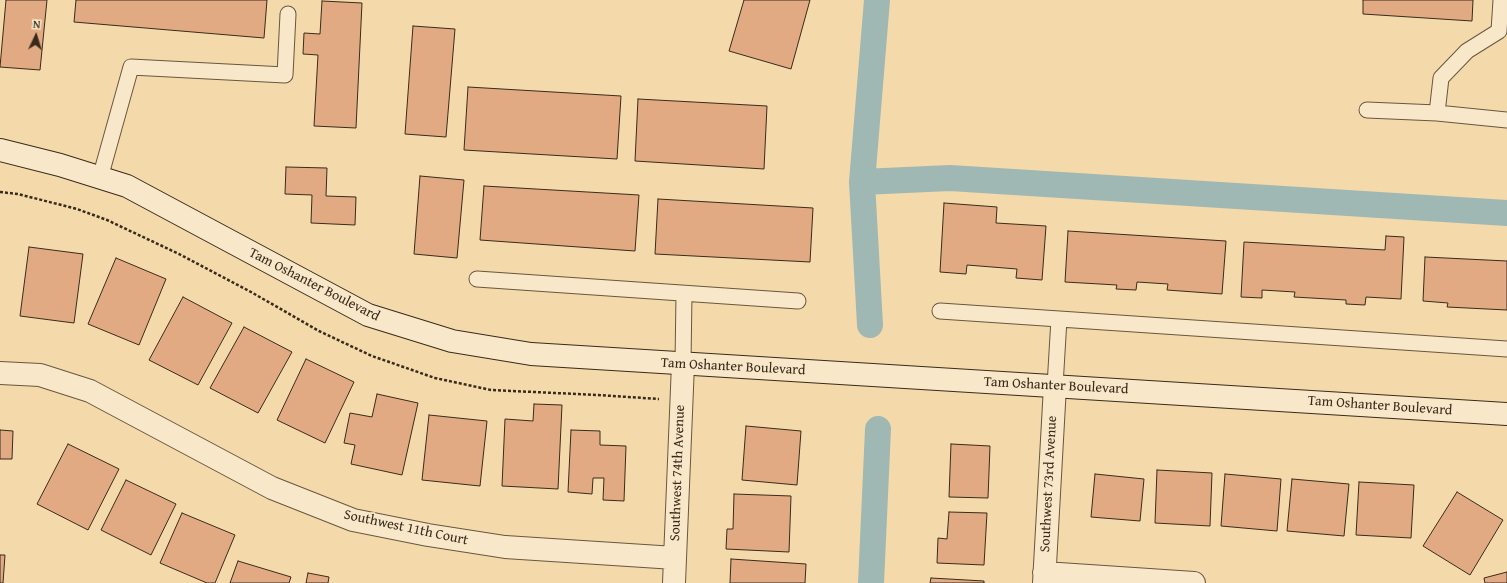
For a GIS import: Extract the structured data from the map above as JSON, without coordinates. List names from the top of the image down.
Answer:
{
  "streets": {
    "street": [
      "Tam Oshanter Boulevard",
      "Southwest 74th Avenue",
      "Southwest 73rd Avenue",
      "Southwest 11th Court"
    ]
  },
  "crossings": [
    ["Tam Oshanter Boulevard", "Southwest 74th Avenue"],
    ["Tam Oshanter Boulevard", "Southwest 73rd Avenue"],
    ["Southwest 74th Avenue", "Southwest 11th Court"]
  ],
  "north": "top"
}
